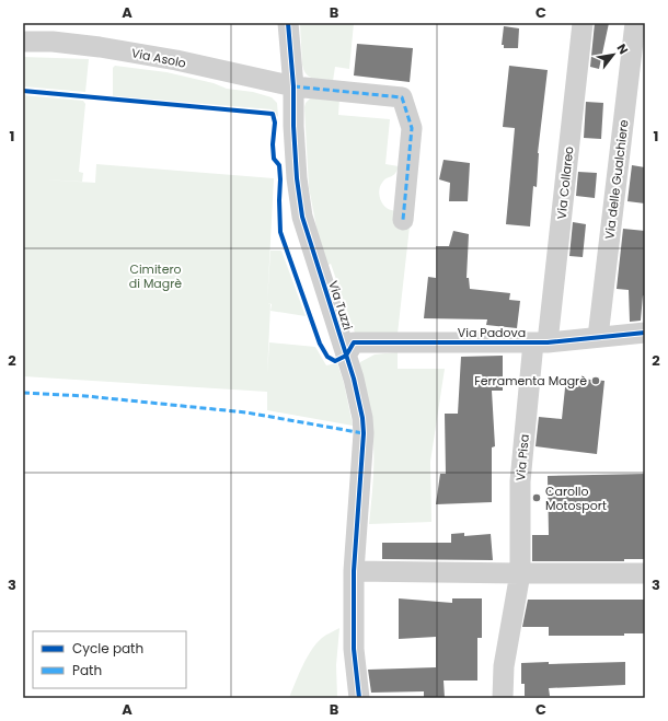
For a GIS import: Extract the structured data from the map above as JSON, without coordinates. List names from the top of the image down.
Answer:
{
  "streets": {
    "street": [
      "Via Asolo",
      "Via delle Gualchiere",
      "Via Collareo",
      "Via Tuzzi",
      "Via Padova",
      "Via Pisa"
    ]
  },
  "crossings": [
    ["Via Asolo", "Via Tuzzi"],
    ["Via delle Gualchiere", "Via Padova"],
    ["Via Collareo", "Via Padova"],
    ["Via Collareo", "Via Pisa"],
    ["Via Tuzzi", "Via Padova"],
    ["Via Padova", "Via Pisa"]
  ],
  "parks": ["Cimitero di Magrè"],
  "places": ["Ferramenta Magrè", "Carollo Motosport"],
  "legend": ["Cycle path", "Path"],
  "north": "top right",
  "grid": {
    "columns": ["A", "B", "C"],
    "rows": ["1", "2", "3"]
  }
}
